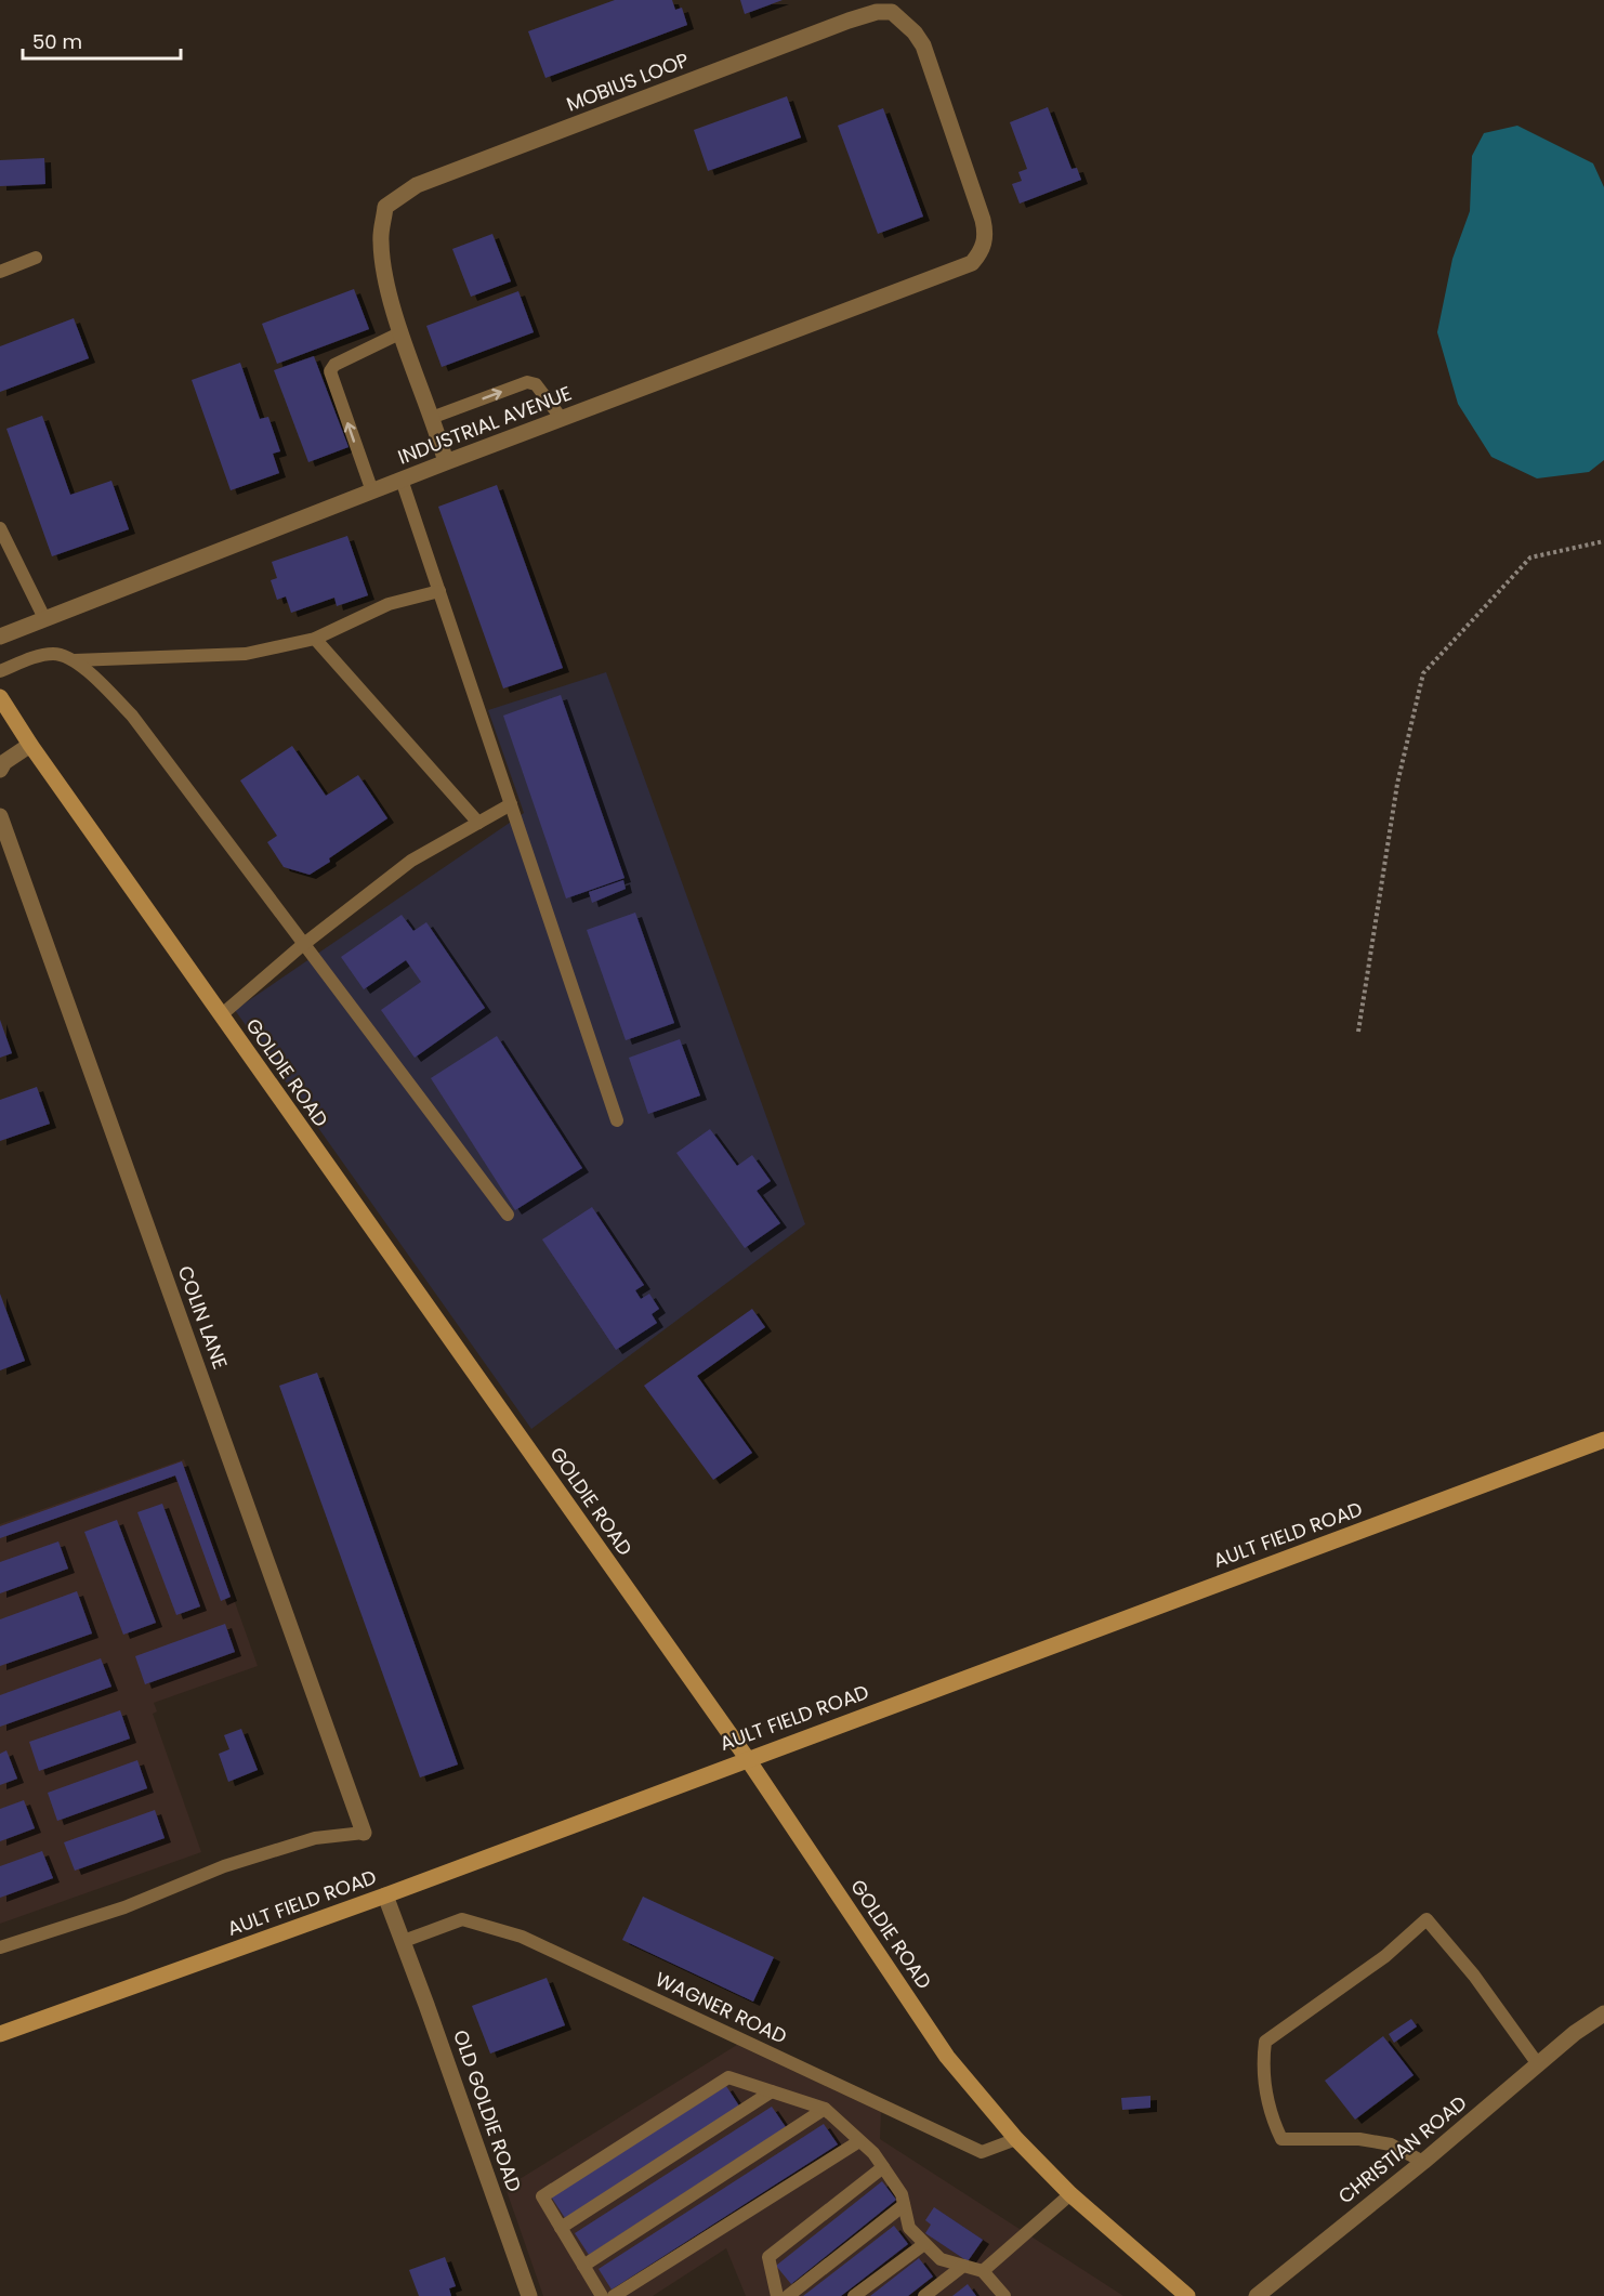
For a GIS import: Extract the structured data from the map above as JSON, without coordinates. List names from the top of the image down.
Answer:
{
  "streets": {
    "street": [
      "MOBIUS LOOP",
      "INDUSTRIAL AVENUE",
      "GOLDIE ROAD",
      "COLIN LANE",
      "AULT FIELD ROAD",
      "OLD GOLDIE ROAD",
      "CHRISTIAN ROAD"
    ],
    "lane": ["WAGNER ROAD"]
  },
  "crossings": [
    ["MOBIUS LOOP", "INDUSTRIAL AVENUE"],
    ["GOLDIE ROAD", "AULT FIELD ROAD"],
    ["GOLDIE ROAD", "WAGNER ROAD"],
    ["WAGNER ROAD", "OLD GOLDIE ROAD"]
  ],
  "scale_bar": "50 m"
}
